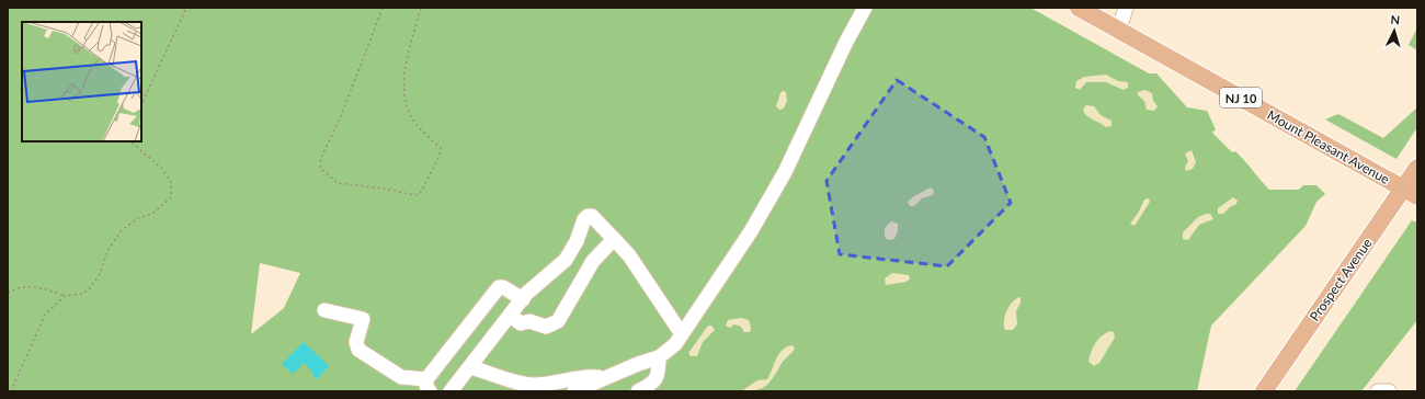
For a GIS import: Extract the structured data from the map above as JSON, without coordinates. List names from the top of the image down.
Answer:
{
  "streets": {
    "main road": ["NJ 10", "Mount Pleasant Avenue", "Prospect Avenue"]
  },
  "crossings": [
    ["Mount Pleasant Avenue", "Prospect Avenue"]
  ],
  "north": "top"
}
